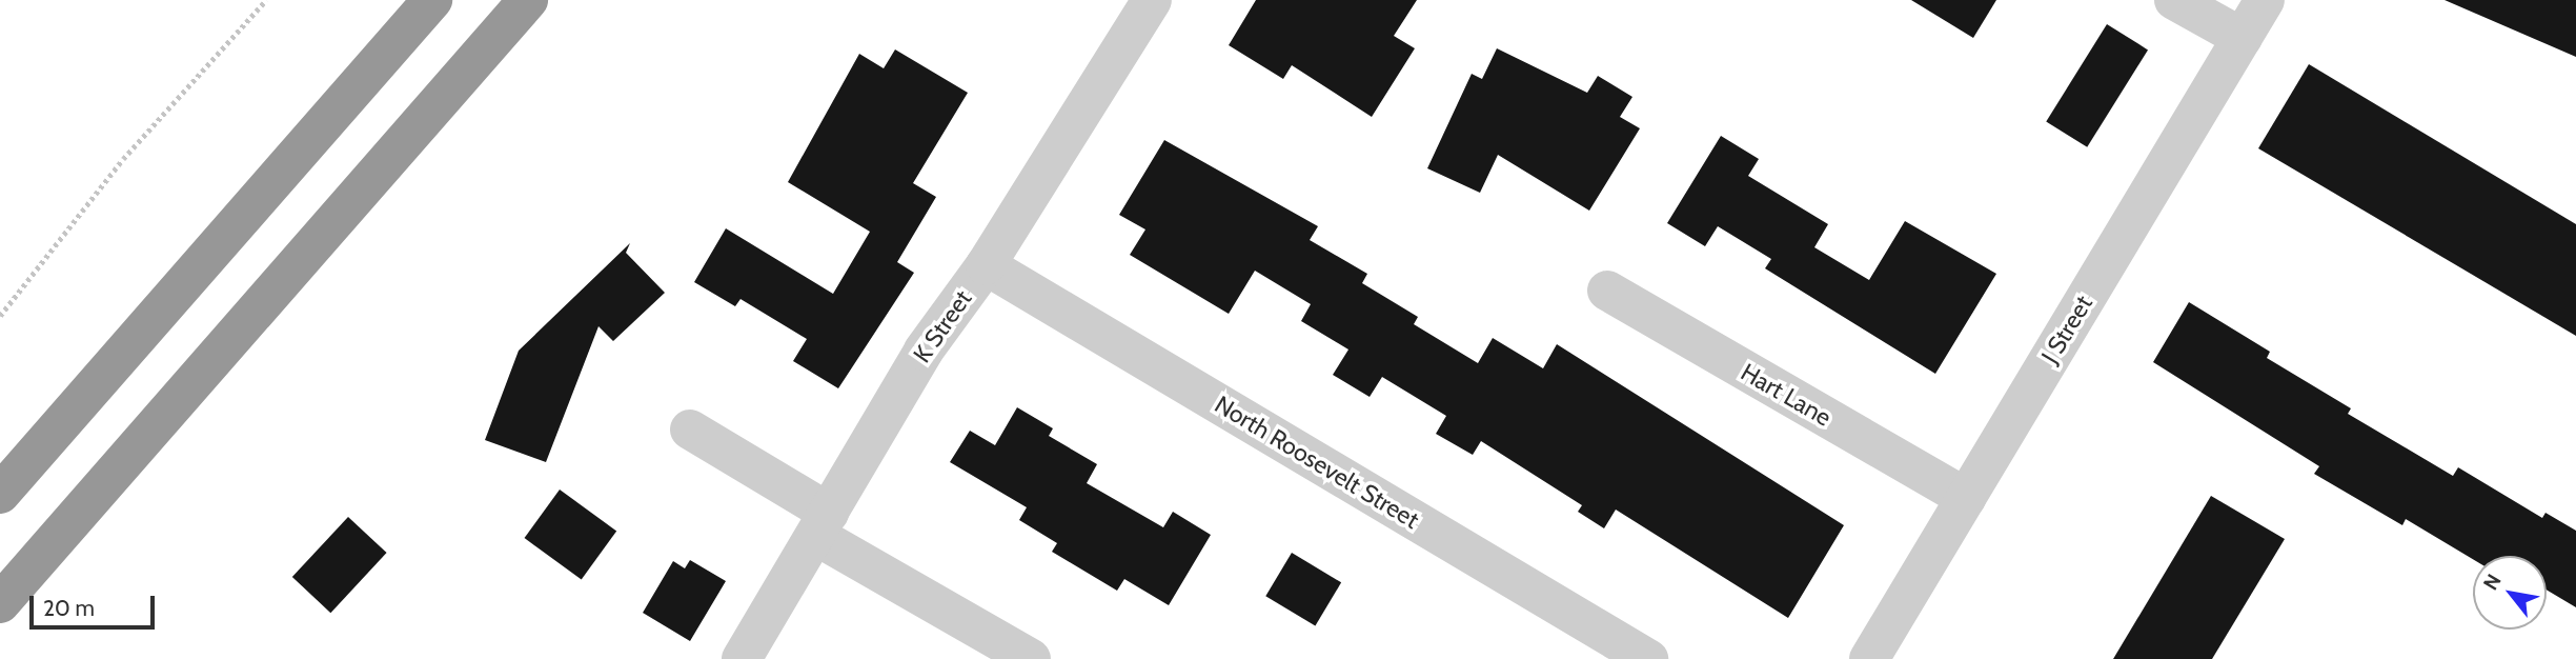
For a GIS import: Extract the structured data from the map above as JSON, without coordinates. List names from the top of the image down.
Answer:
{
  "streets": {
    "street": [
      "K Street",
      "J Street",
      "Hart Lane",
      "North Roosevelt Street"
    ]
  },
  "crossings": [
    ["K Street", "North Roosevelt Street"],
    ["J Street", "Hart Lane"]
  ],
  "scale_bar": "20 m",
  "north": "top left"
}
